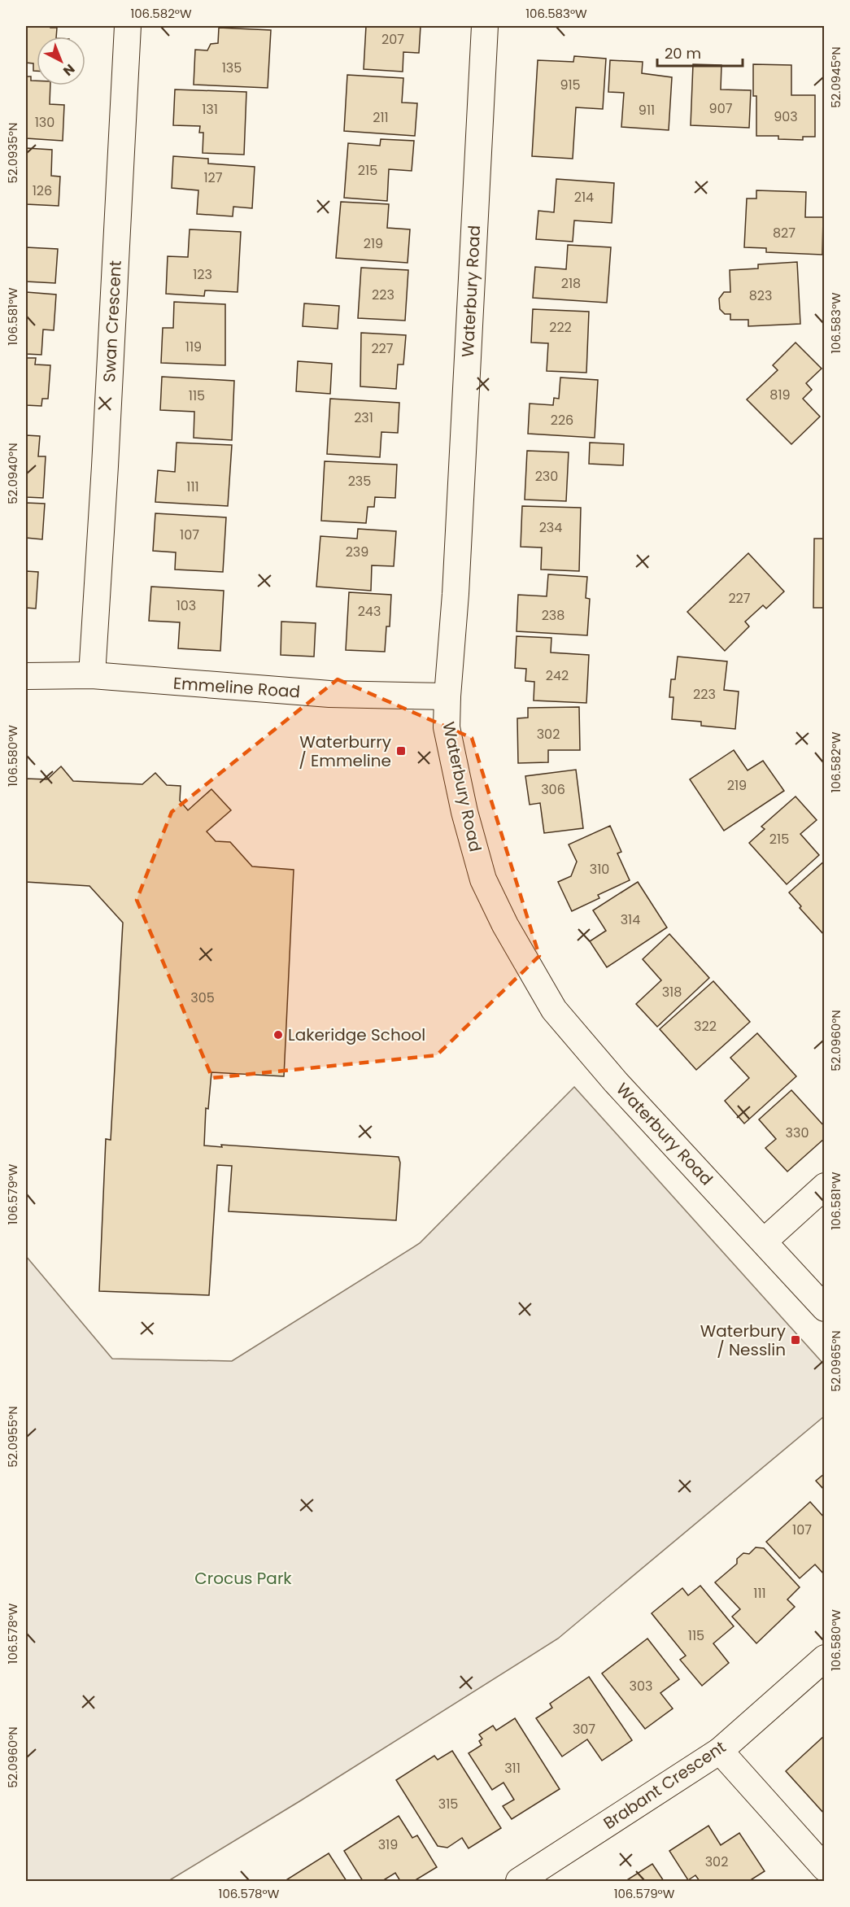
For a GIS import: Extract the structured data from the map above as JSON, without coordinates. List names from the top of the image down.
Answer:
{
  "streets": {
    "street": [
      "Waterbury Road",
      "Swan Crescent",
      "Emmeline Road",
      "Brabant Crescent"
    ]
  },
  "crossings": [
    ["Waterbury Road", "Emmeline Road"],
    ["Swan Crescent", "Emmeline Road"]
  ],
  "parks": ["Crocus Park"],
  "places": {
    "transit": ["Waterburry / Emmeline", "Waterbury / Nesslin"],
    "other": ["Lakeridge School"]
  },
  "house_numbers": [
    "207",
    "135",
    "915",
    "907",
    "131",
    "911",
    "903",
    "211",
    "130",
    "215",
    "127",
    "126",
    "214",
    "827",
    "219",
    "123",
    "218",
    "223",
    "823",
    "222",
    "119",
    "227",
    "819",
    "115",
    "231",
    "226",
    "230",
    "235",
    "111",
    "234",
    "107",
    "239",
    "227",
    "103",
    "243",
    "238",
    "242",
    "223",
    "302",
    "219",
    "306",
    "215",
    "310",
    "314",
    "318",
    "305",
    "322",
    "330",
    "107",
    "111",
    "115",
    "303",
    "307",
    "311",
    "315",
    "319",
    "302"
  ],
  "scale_bar": "20 m",
  "north": "bottom right",
  "coordinates": [
    "106.582°W",
    "106.583°W",
    "52.0945°N",
    "52.0935°N",
    "106.581°W",
    "52.0940°N",
    "106.580°W",
    "52.0960°N",
    "106.579°W",
    "52.0965°N",
    "52.0955°N",
    "106.578°W"
  ]
}
